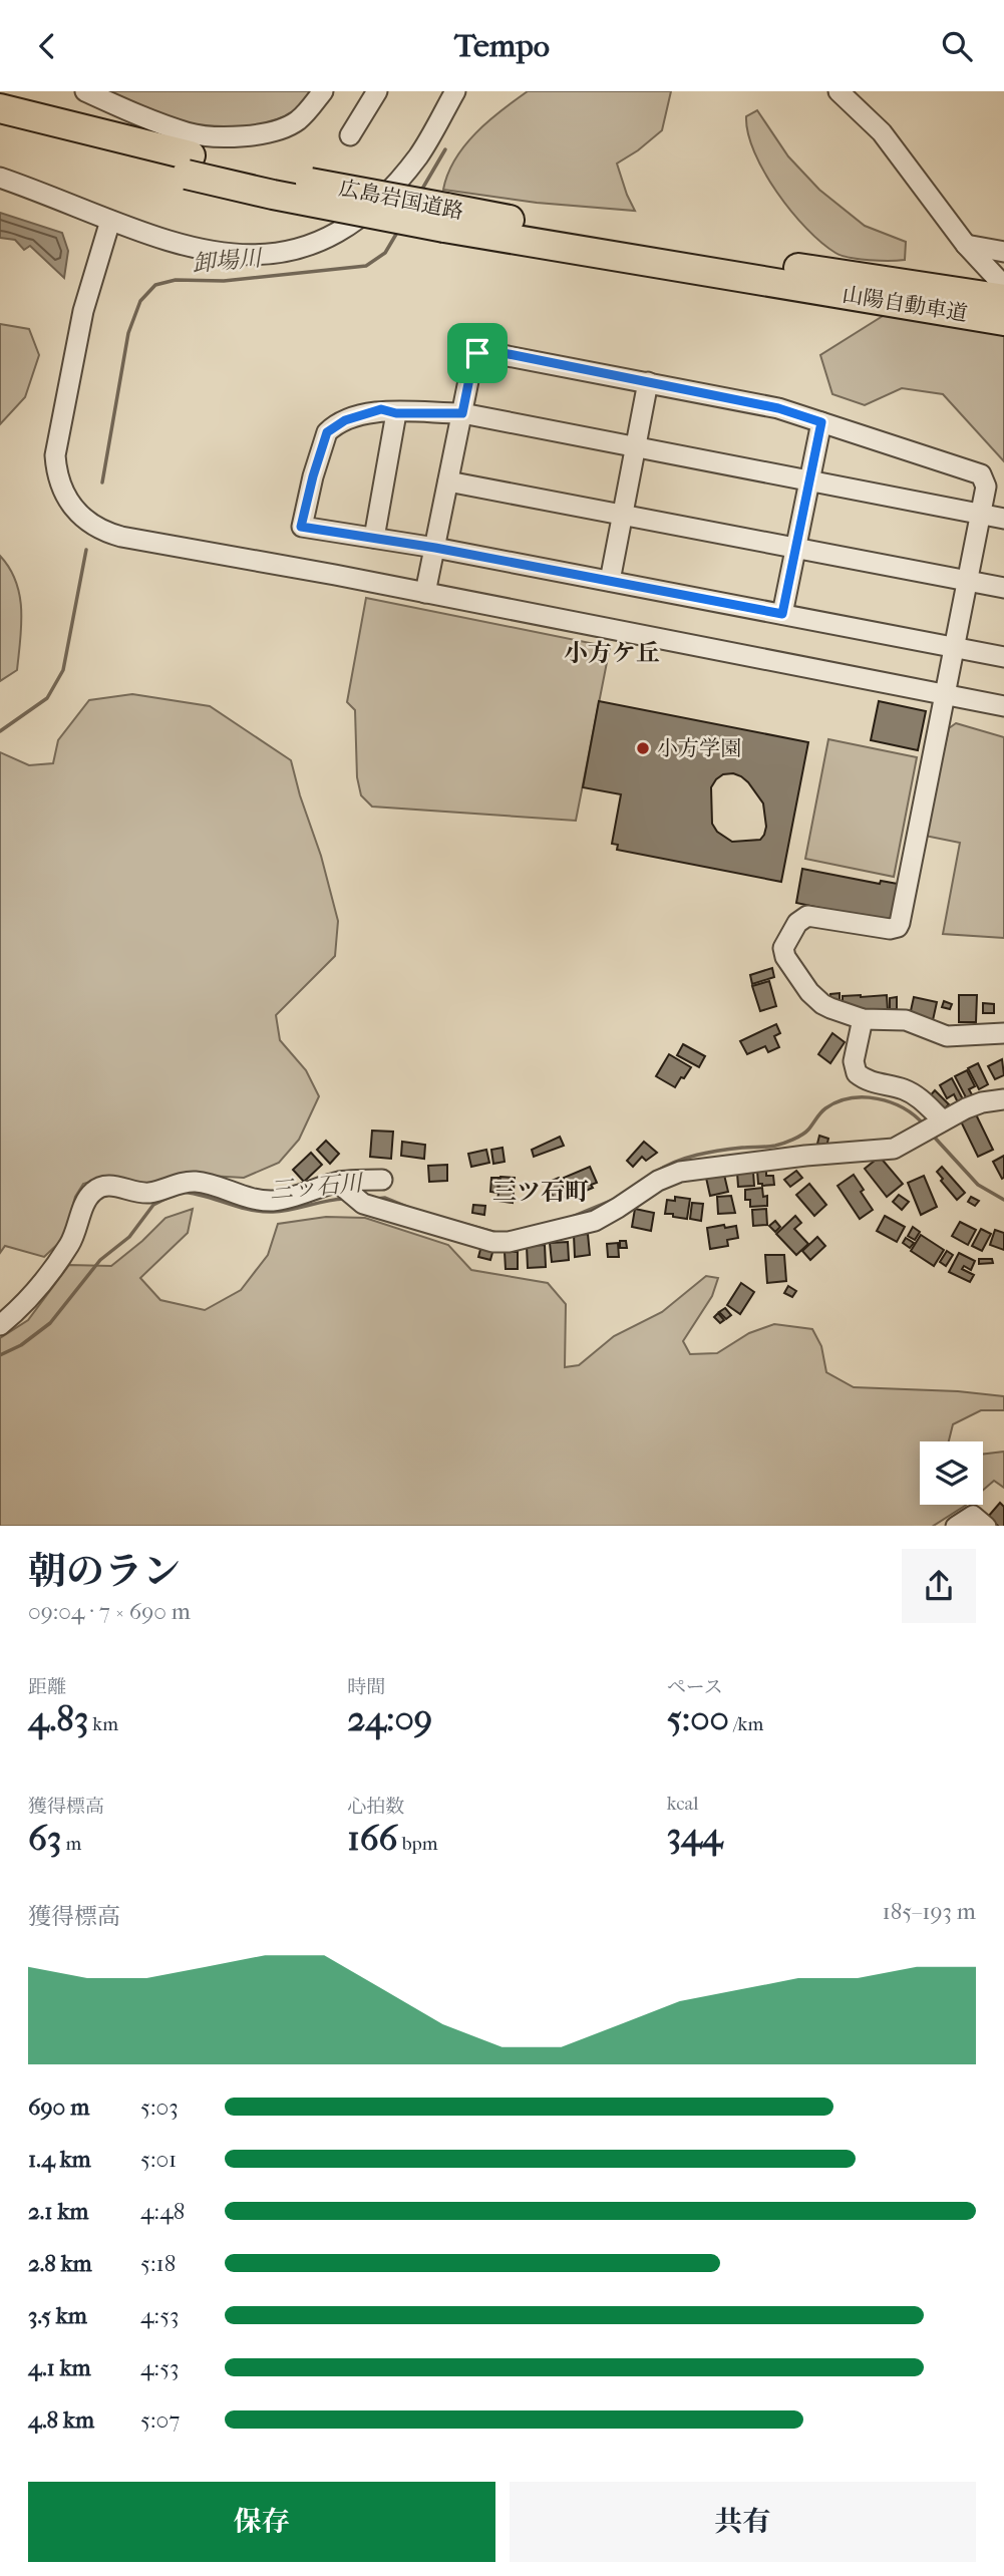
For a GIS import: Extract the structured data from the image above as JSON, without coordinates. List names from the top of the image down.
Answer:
{
  "streets": {
    "highway": ["広島岩国道路", "山陽自動車道"]
  },
  "crossings": [
    ["広島岩国道路", "山陽自動車道"]
  ],
  "districts": ["小方ケ丘", "三ツ石町"],
  "water": ["卸場川", "三ッ石川"],
  "places": ["小方学園"],
  "page": {
    "header": "Tempo",
    "heading": ["朝のラン", "09:04 · 7 × 690 m"],
    "stats": [
      ["距離", "4.83 km"],
      ["時間", "24:09"],
      ["ペース", "5:00 /km"],
      ["獲得標高", "63 m"],
      ["心拍数", "166 bpm"],
      ["kcal", "344"]
    ],
    "chart": ["獲得標高", "185–193 m"],
    "list": [
      {
        "name": "690 m",
        "note": "5:03"
      },
      {
        "name": "1.4 km",
        "note": "5:01"
      },
      {
        "name": "2.1 km",
        "note": "4:48"
      },
      {
        "name": "2.8 km",
        "note": "5:18"
      },
      {
        "name": "3.5 km",
        "note": "4:53"
      },
      {
        "name": "4.1 km",
        "note": "4:53"
      },
      {
        "name": "4.8 km",
        "note": "5:07"
      }
    ],
    "buttons": ["保存", "共有"]
  }
}
